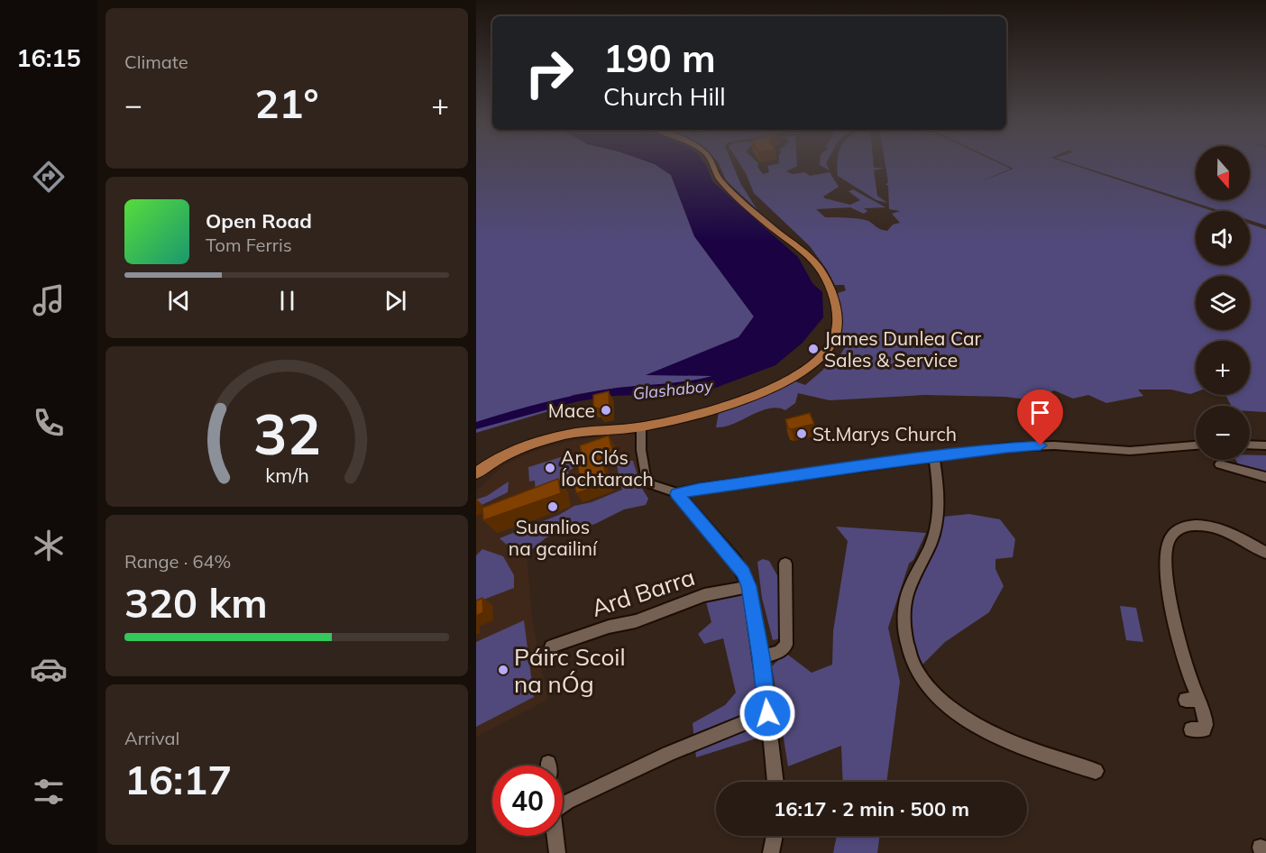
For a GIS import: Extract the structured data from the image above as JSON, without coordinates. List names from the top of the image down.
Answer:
{
  "streets": {
    "street": ["Ard Barra"]
  },
  "water": ["Glashaboy"],
  "places": [
    "James Dunlea Car Sales & Service",
    "Mace",
    "St.Marys Church",
    "An Clós Íochtarach",
    "Suanlios na gcailiní",
    "Páirc Scoil na nÓg"
  ],
  "north": "bottom",
  "page": {
    "tabs": "16:15",
    "tile": [
      "Climate",
      ["Range · 64%", "320 km"],
      ["Arrival", "16:17"]
    ],
    "turn": ["190 m", "Church Hill"],
    "heat": ["−", "21°", "+"],
    "map_buttons": ["+", "−"],
    "song": ["Open Road", "Tom Ferris"],
    "limit": "40",
    "trip": "16:17 · 2 min · 500 m",
    "gauge": ["32", "km/h"]
  }
}
